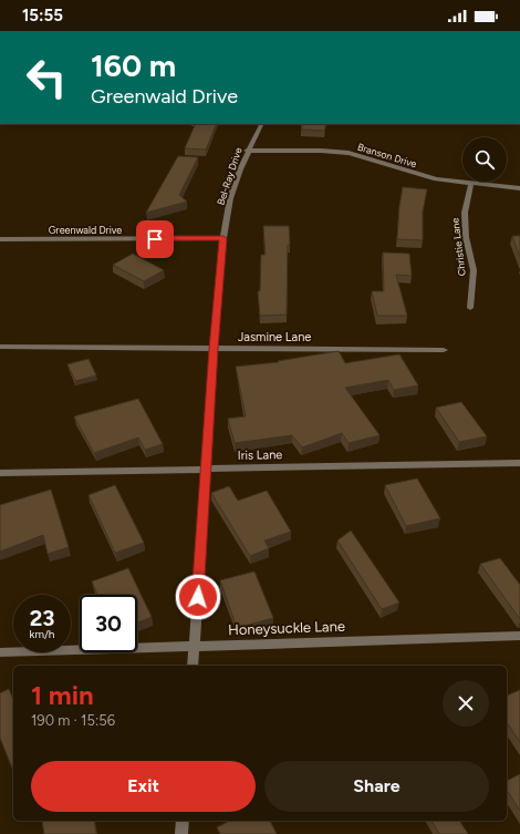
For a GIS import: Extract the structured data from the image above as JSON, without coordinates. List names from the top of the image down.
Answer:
{
  "streets": {
    "street": [
      "Branson Drive",
      "Bel-Ray Drive",
      "Greenwald Drive",
      "Christie Lane",
      "Jasmine Lane",
      "Iris Lane",
      "Honeysuckle Lane"
    ]
  },
  "crossings": [
    ["Branson Drive", "Bel-Ray Drive"],
    ["Branson Drive", "Christie Lane"],
    ["Bel-Ray Drive", "Greenwald Drive"],
    ["Bel-Ray Drive", "Jasmine Lane"],
    ["Bel-Ray Drive", "Iris Lane"],
    ["Bel-Ray Drive", "Honeysuckle Lane"]
  ],
  "page": {
    "status": "15:55",
    "turn": ["160 m", "Greenwald Drive"],
    "speed": "23 km/h",
    "limit": "30",
    "heading": ["1 min", "190 m · 15:56"],
    "buttons": ["Exit", "Share"]
  }
}
